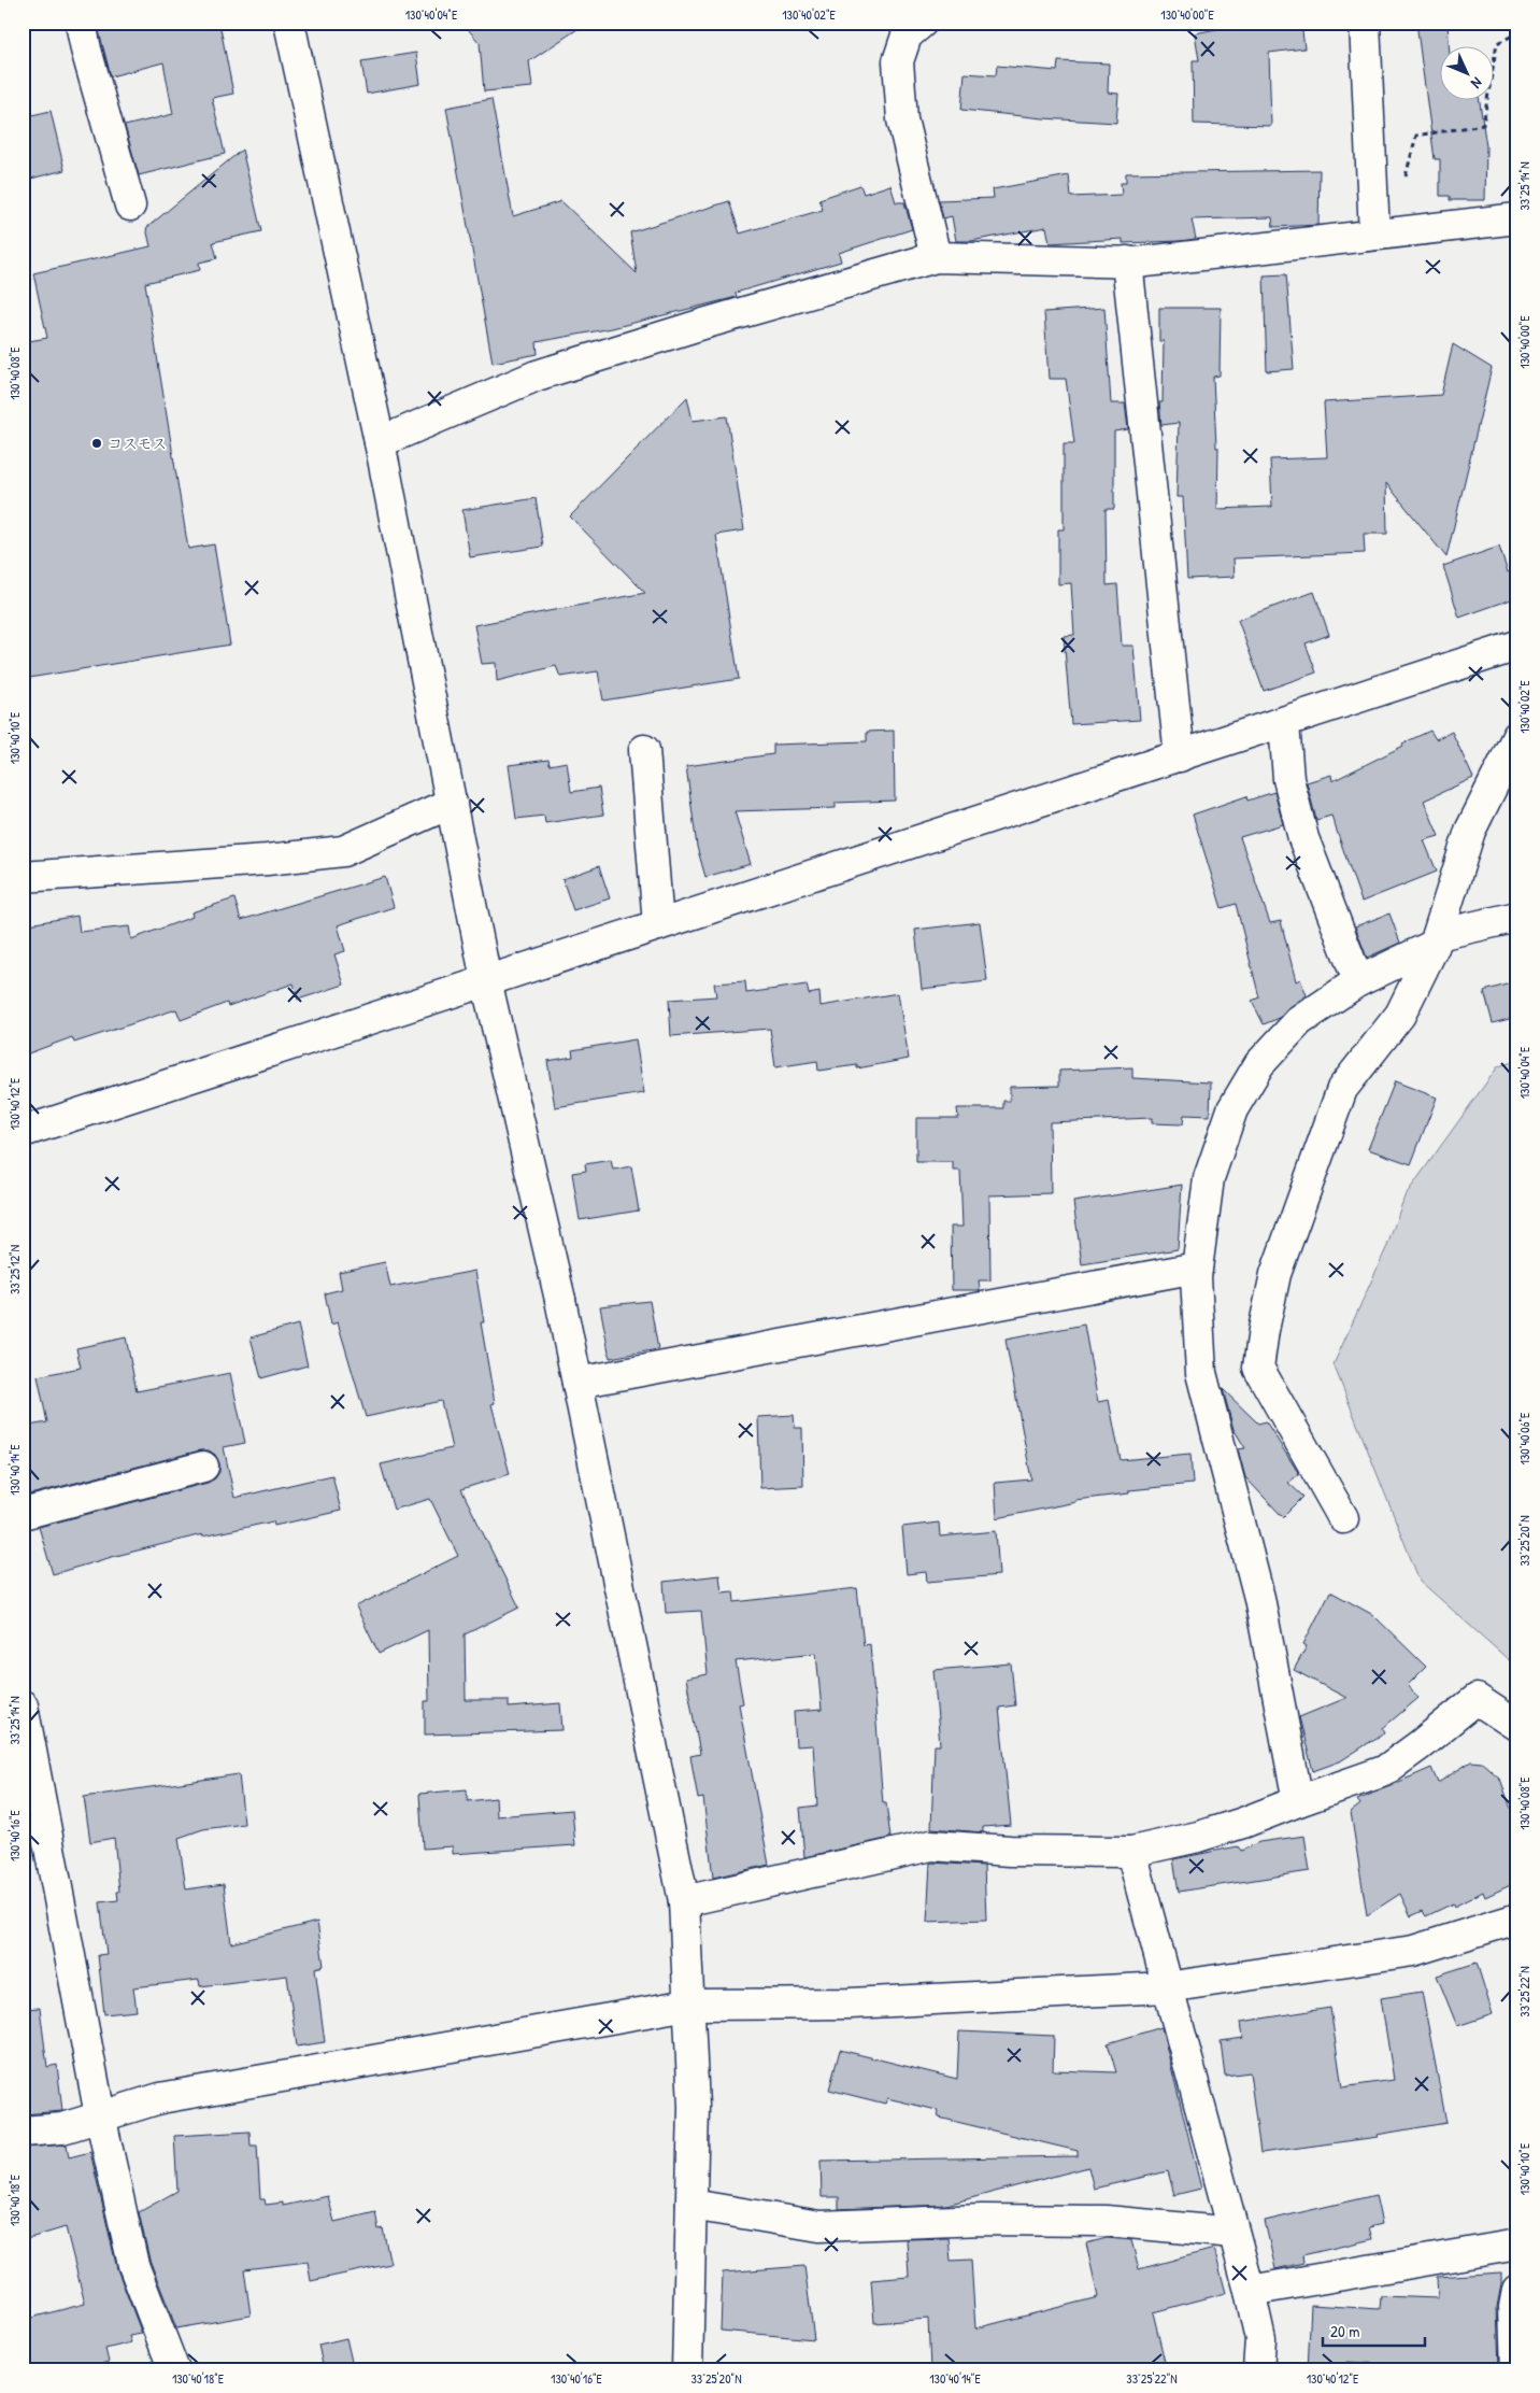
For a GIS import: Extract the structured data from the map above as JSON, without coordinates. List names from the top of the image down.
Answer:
{
  "places": ["コスモス"],
  "scale_bar": "20 m",
  "north": "bottom right",
  "coordinates": [
    "130°40'04\"E",
    "130°40'02\"E",
    "130°40'00\"E",
    "33°25'14\"N",
    "130°40'08\"E",
    "130°40'10\"E",
    "130°40'12\"E",
    "33°25'12\"N",
    "130°40'06\"E",
    "130°40'14\"E",
    "33°25'20\"N",
    "130°40'16\"E",
    "33°25'22\"N",
    "130°40'18\"E"
  ]
}
